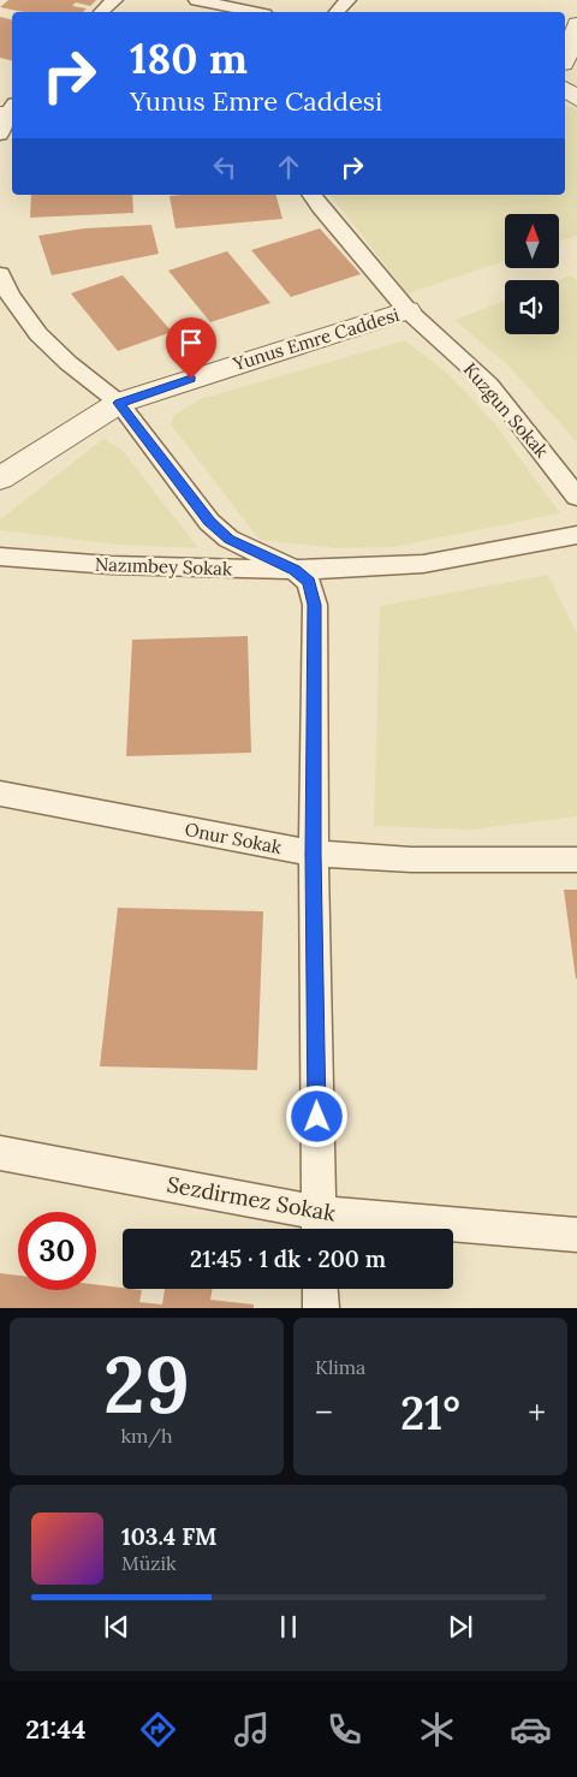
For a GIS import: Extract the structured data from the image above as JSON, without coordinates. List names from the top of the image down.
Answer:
{
  "streets": {
    "street": [
      "Yunus Emre Caddesi",
      "Kuzgun Sokak",
      "Nazımbey Sokak",
      "Onur Sokak",
      "Sezdirmez Sokak"
    ]
  },
  "crossings": [
    ["Yunus Emre Caddesi", "Kuzgun Sokak"]
  ],
  "north": "top",
  "page": {
    "turn": ["180 m", "Yunus Emre Caddesi"],
    "limit": "30",
    "trip": "21:45 · 1 dk · 200 m",
    "tile": [
      ["29", "km/h"],
      "Klima"
    ],
    "heat": ["−", "21°", "+"],
    "song": ["103.4 FM", "Müzik"],
    "tabs": "21:44"
  }
}
